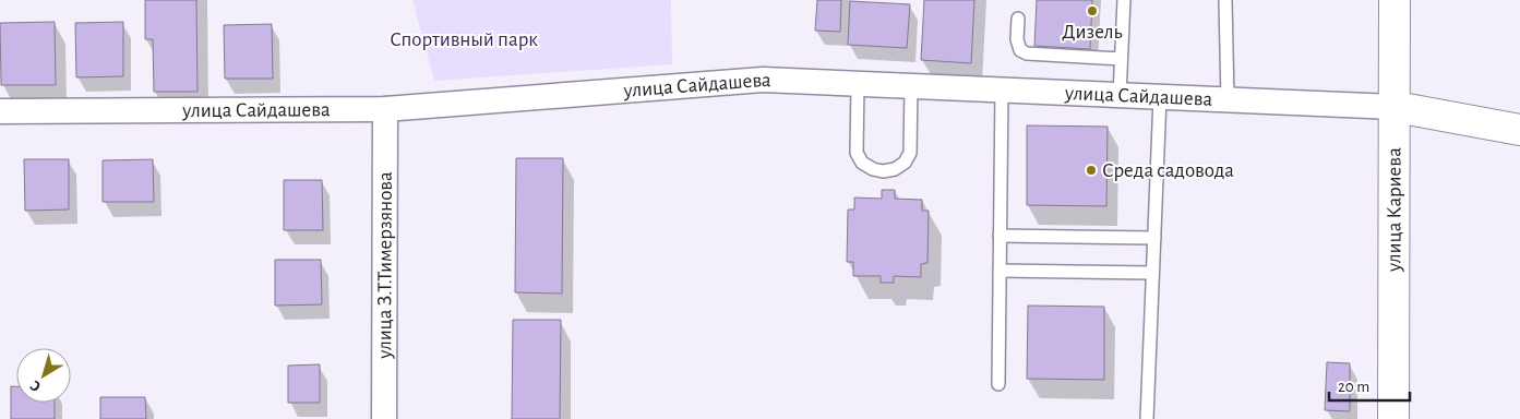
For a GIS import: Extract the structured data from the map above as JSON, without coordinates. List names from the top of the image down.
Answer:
{
  "streets": {
    "main road": ["улица Кариева"],
    "street": ["улица Сайдашева", "улица З.Т.Тимерзянова"]
  },
  "crossings": [
    ["улица Сайдашева", "улица Кариева"],
    ["улица Сайдашева", "улица З.Т.Тимерзянова"]
  ],
  "parks": ["Спортивный парк"],
  "places": ["Дизель", "Среда садовода"],
  "scale_bar": "20 m",
  "north": "bottom left"
}
